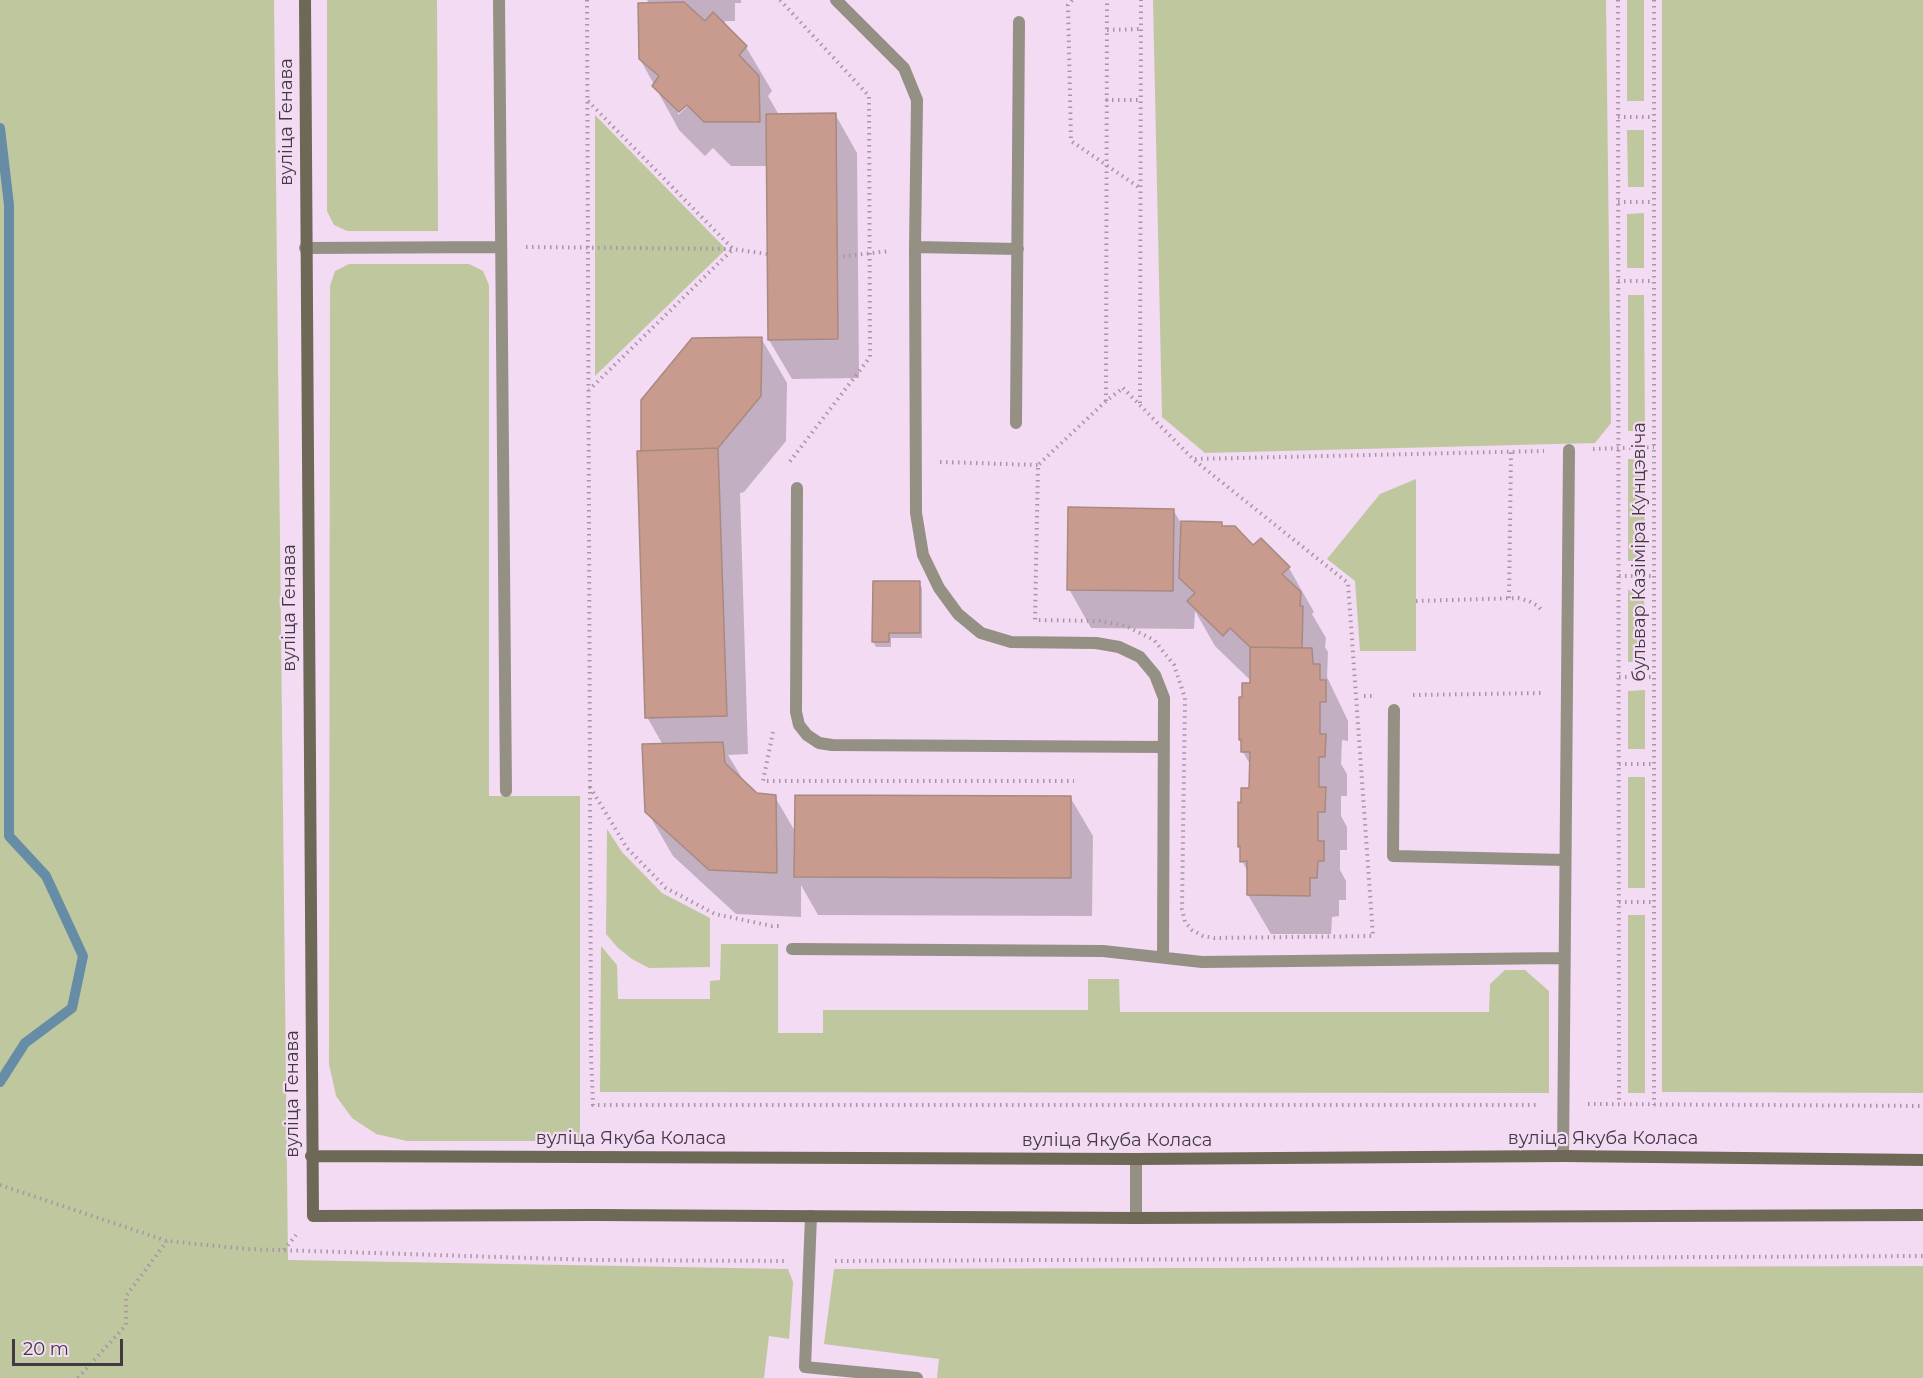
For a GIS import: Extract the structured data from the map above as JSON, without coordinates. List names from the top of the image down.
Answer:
{
  "streets": {
    "street": ["вуліца Генава", "вуліца Якуба Коласа"],
    "path": ["бульвар Казіміра Кунцэвіча"]
  },
  "crossings": [
    ["вуліца Генава", "вуліца Якуба Коласа"]
  ],
  "scale_bar": "20 m"
}
